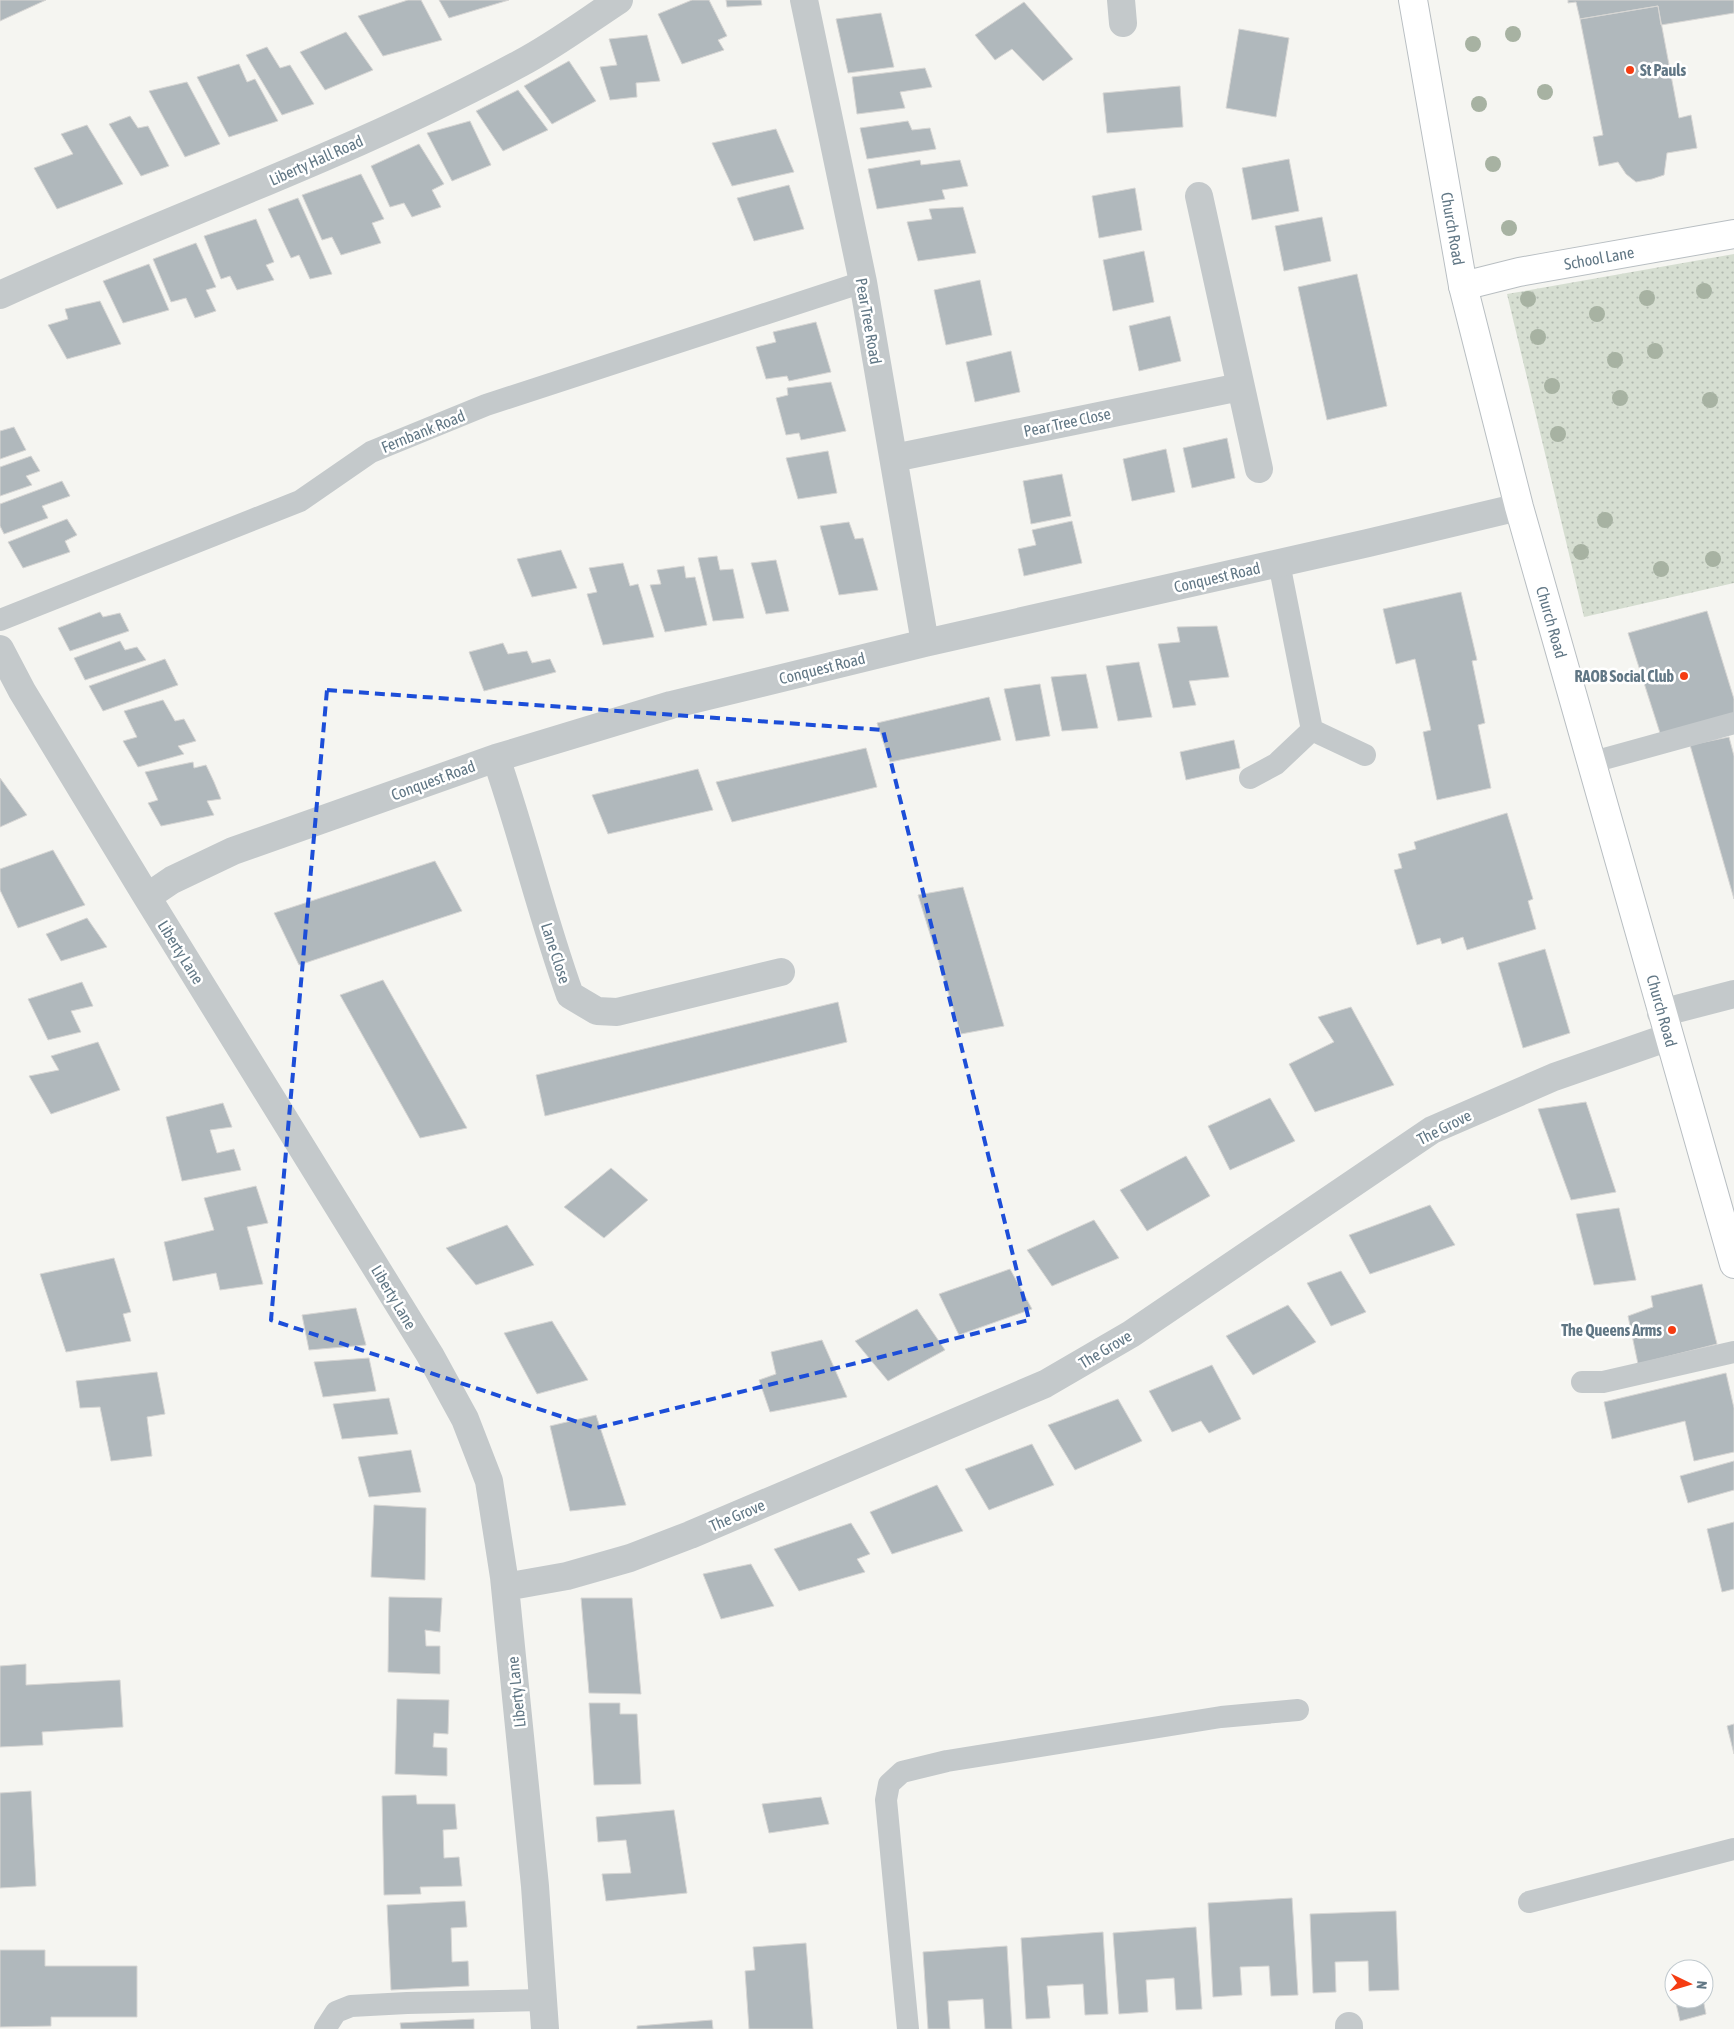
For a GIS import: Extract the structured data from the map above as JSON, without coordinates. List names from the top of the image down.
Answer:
{
  "streets": {
    "main road": ["Church Road", "School Lane"],
    "street": [
      "Liberty Hall Road",
      "Pear Tree Road",
      "Pear Tree Close",
      "Conquest Road",
      "Liberty Lane",
      "Lane Close",
      "The Grove"
    ],
    "lane": ["Fernbank Road"]
  },
  "crossings": [
    ["Church Road", "School Lane"],
    ["Church Road", "Conquest Road"],
    ["Church Road", "The Grove"],
    ["Pear Tree Road", "Pear Tree Close"],
    ["Pear Tree Road", "Fernbank Road"],
    ["Pear Tree Road", "Conquest Road"],
    ["Conquest Road", "Liberty Lane"],
    ["Conquest Road", "Lane Close"],
    ["Liberty Lane", "The Grove"]
  ],
  "places": ["St Pauls", "RAOB Social Club", "The Queens Arms"],
  "north": "right"
}
